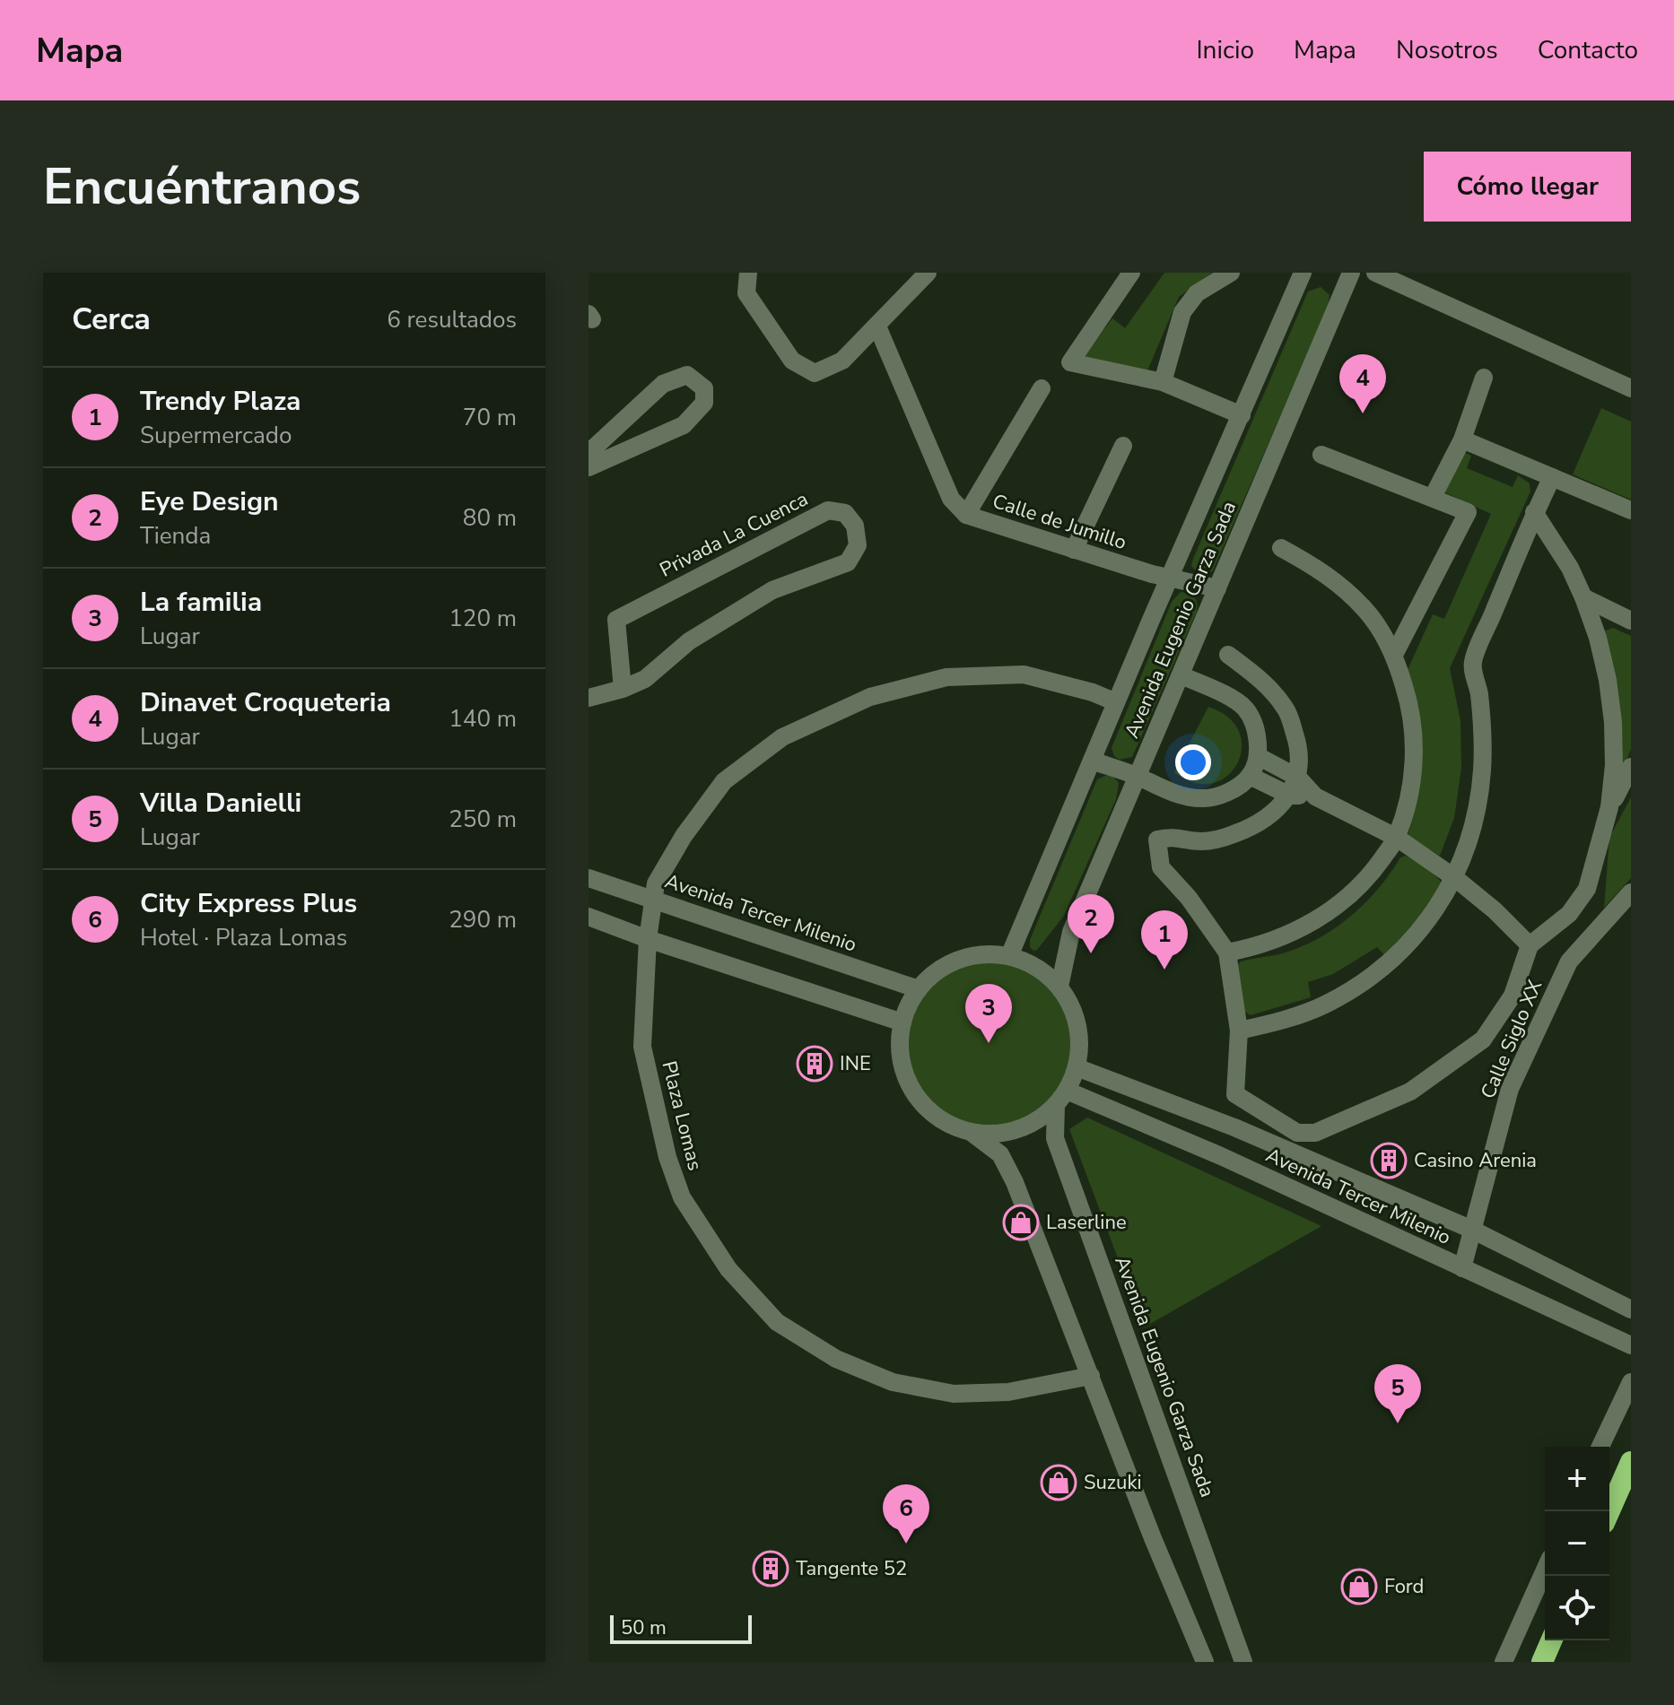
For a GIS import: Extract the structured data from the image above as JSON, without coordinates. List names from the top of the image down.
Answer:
{
  "streets": {
    "street": [
      "Calle de Jumillo",
      "Privada La Cuenca",
      "Avenida Eugenio Garza Sada",
      "Avenida Tercer Milenio",
      "Calle Siglo XX",
      "Plaza Lomas"
    ]
  },
  "crossings": [
    ["Calle de Jumillo", "Avenida Eugenio Garza Sada"],
    ["Avenida Eugenio Garza Sada", "Avenida Tercer Milenio"],
    ["Avenida Eugenio Garza Sada", "Plaza Lomas"],
    ["Avenida Tercer Milenio", "Calle Siglo XX"],
    ["Avenida Tercer Milenio", "Plaza Lomas"]
  ],
  "places": {
    "building": ["INE", "Casino Arenia", "Tangente 52"],
    "shop": ["Laserline", "Suzuki", "Ford"]
  },
  "scale_bar": "50 m",
  "page": {
    "header": "Mapa",
    "nav": [
      "Inicio",
      "Mapa",
      "Nosotros",
      "Contacto"
    ],
    "buttons": "Cómo llegar",
    "title": "Encuéntranos",
    "heading": ["Cerca", "6 resultados"],
    "pins": [
      "4",
      "2",
      "1",
      "3",
      "5",
      "6"
    ],
    "list": [
      {
        "mark": "1",
        "name": "Trendy Plaza",
        "note": "Supermercado",
        "value": "70 m"
      },
      {
        "mark": "2",
        "name": "Eye Design",
        "note": "Tienda",
        "value": "80 m"
      },
      {
        "mark": "3",
        "name": "La familia",
        "note": "Lugar",
        "value": "120 m"
      },
      {
        "mark": "4",
        "name": "Dinavet Croqueteria",
        "note": "Lugar",
        "value": "140 m"
      },
      {
        "mark": "5",
        "name": "Villa Danielli",
        "note": "Lugar",
        "value": "250 m"
      },
      {
        "mark": "6",
        "name": "City Express Plus",
        "note": "Hotel · Plaza Lomas",
        "value": "290 m"
      }
    ],
    "map_buttons": ["+", "−"],
    "scale": "50 m"
  }
}
